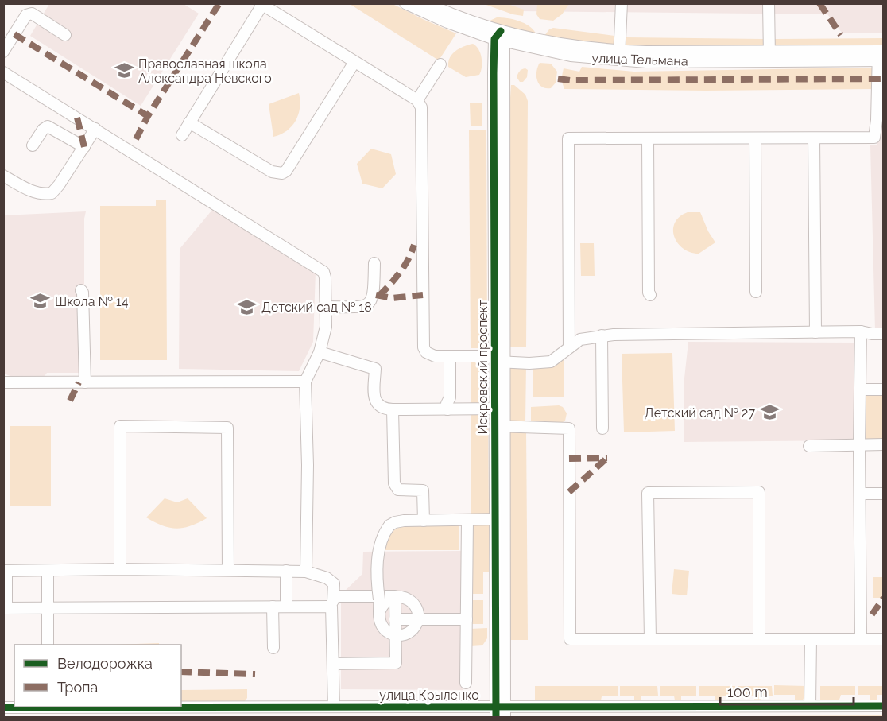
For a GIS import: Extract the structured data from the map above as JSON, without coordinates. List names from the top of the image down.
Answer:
{
  "streets": {
    "street": ["улица Тельмана", "Искровский проспект", "улица Крыленко"]
  },
  "crossings": [
    ["улица Тельмана", "Искровский проспект"],
    ["Искровский проспект", "улица Крыленко"]
  ],
  "places": {
    "school or university": [
      "Православная школа Александра Невского",
      "Школа № 14",
      "Детский сад № 18",
      "Детский сад № 27"
    ]
  },
  "legend": ["Велодорожка", "Тропа"],
  "scale_bar": "100 m"
}
